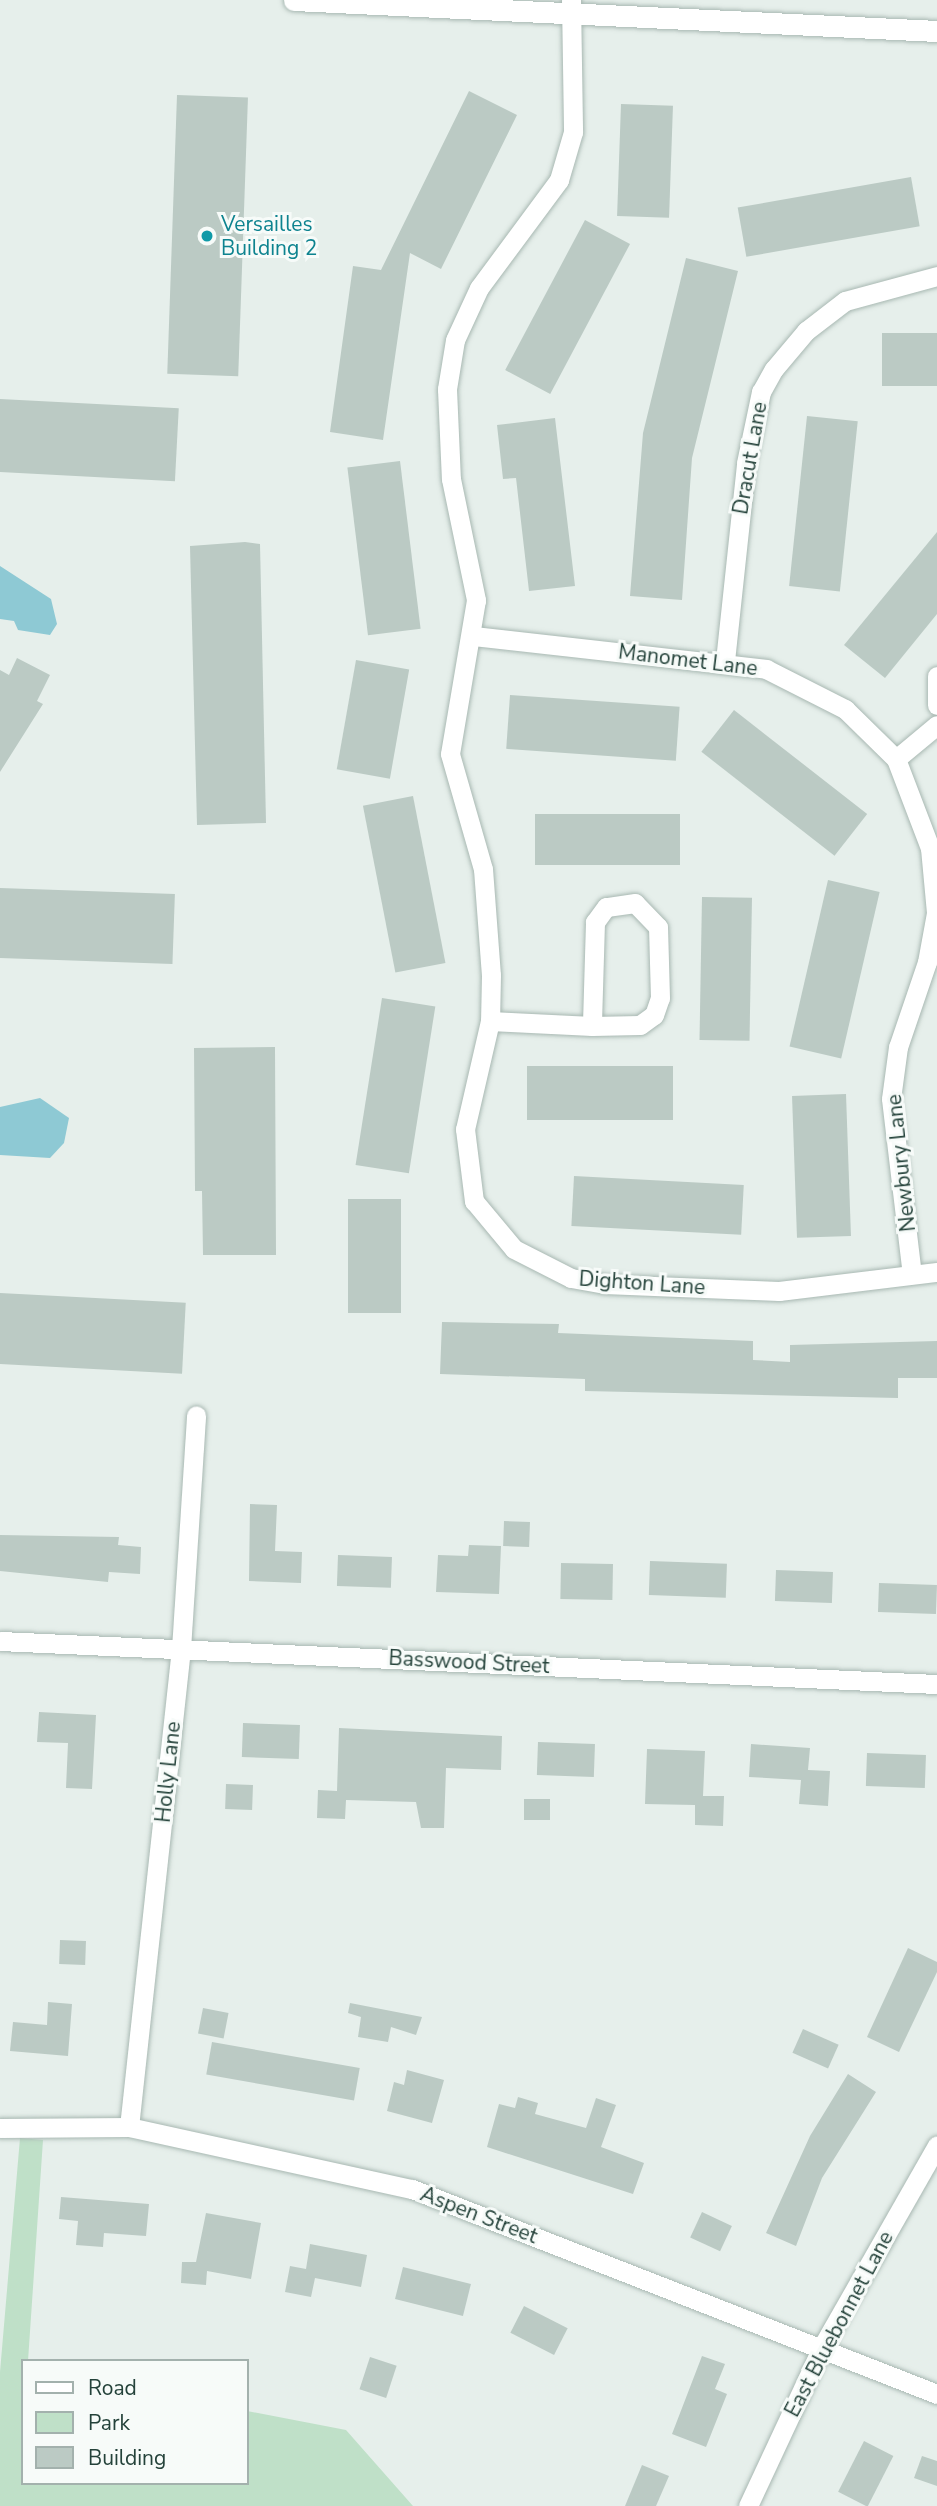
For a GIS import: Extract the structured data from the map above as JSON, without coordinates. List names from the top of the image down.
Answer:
{
  "streets": {
    "street": [
      "Dracut Lane",
      "Manomet Lane",
      "Newbury Lane",
      "Dighton Lane",
      "Basswood Street",
      "Holly Lane",
      "Aspen Street",
      "East Bluebonnet Lane"
    ]
  },
  "crossings": [
    ["Dracut Lane", "Manomet Lane"],
    ["Manomet Lane", "Newbury Lane"],
    ["Manomet Lane", "Dighton Lane"],
    ["Newbury Lane", "Dighton Lane"],
    ["Basswood Street", "Holly Lane"],
    ["Holly Lane", "Aspen Street"],
    ["Aspen Street", "East Bluebonnet Lane"]
  ],
  "places": ["Versailles Building 2"],
  "legend": ["Road", "Park", "Building"]
}
